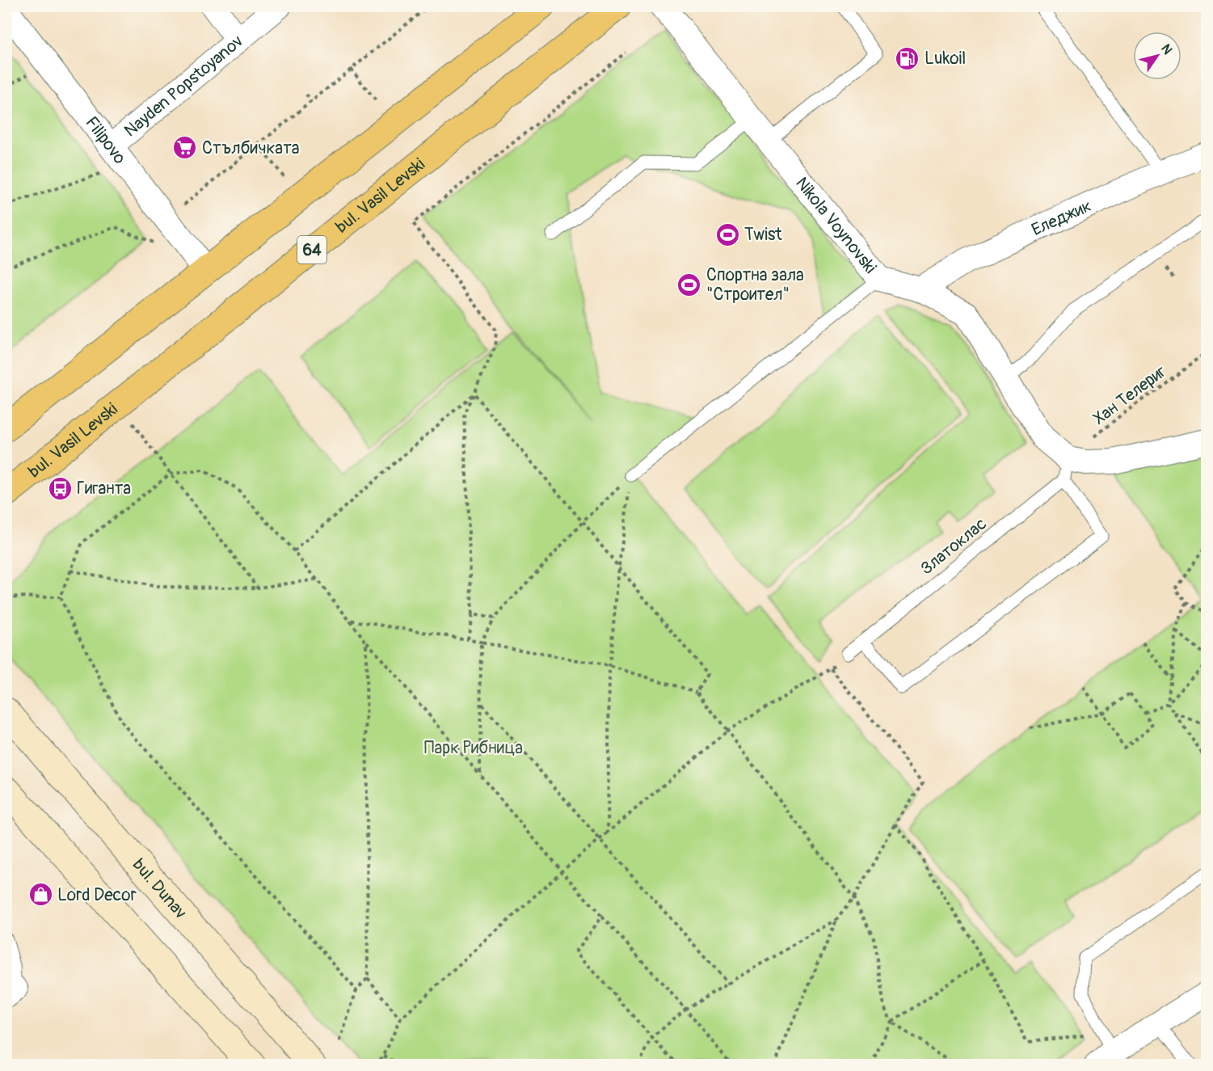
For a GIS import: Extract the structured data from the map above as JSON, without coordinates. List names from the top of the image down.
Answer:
{
  "streets": {
    "main road": ["bul. Vasil Levski", "64", "bul. Dunav"],
    "street": [
      "Nayden Popstoyanov",
      "Filipovo",
      "Еледжик",
      "Nikola Voynovski"
    ],
    "lane": ["Златоклас"],
    "path": ["Хан Телериг"]
  },
  "crossings": [
    ["Nayden Popstoyanov", "Filipovo"],
    ["Еледжик", "Nikola Voynovski"],
    ["Nikola Voynovski", "Хан Телериг"],
    ["Nikola Voynovski", "Златоклас"],
    ["Хан Телериг", "Златоклас"]
  ],
  "parks": ["Парк Рибница"],
  "places": {
    "fuel station": ["Lukoil"],
    "supermarket": ["Стълбичката"],
    "sports": ["Twist", "Спортна зала \"Строител\""],
    "bus stop": ["Гиганта"],
    "shop": ["Lord Decor"]
  },
  "north": "top right"
}
